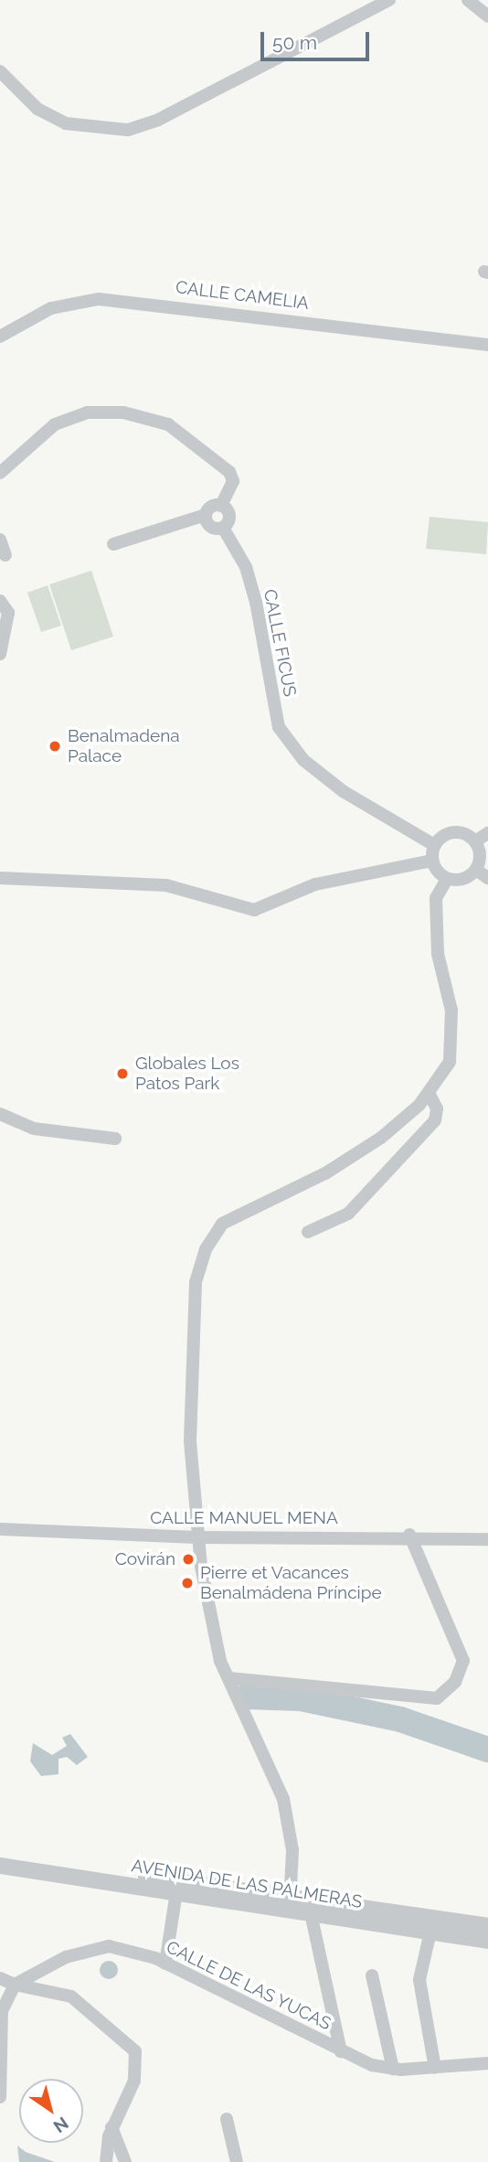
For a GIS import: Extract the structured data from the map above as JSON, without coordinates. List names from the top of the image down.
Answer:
{
  "streets": {
    "street": [
      "CALLE CAMELIA",
      "CALLE FICUS",
      "CALLE MANUEL MENA",
      "AVENIDA DE LAS PALMERAS",
      "CALLE DE LAS YUCAS"
    ]
  },
  "places": [
    "Benalmadena Palace",
    "Globales Los Patos Park",
    "Covirán",
    "Pierre et Vacances Benalmádena Príncipe"
  ],
  "scale_bar": "50 m",
  "north": "bottom right"
}
